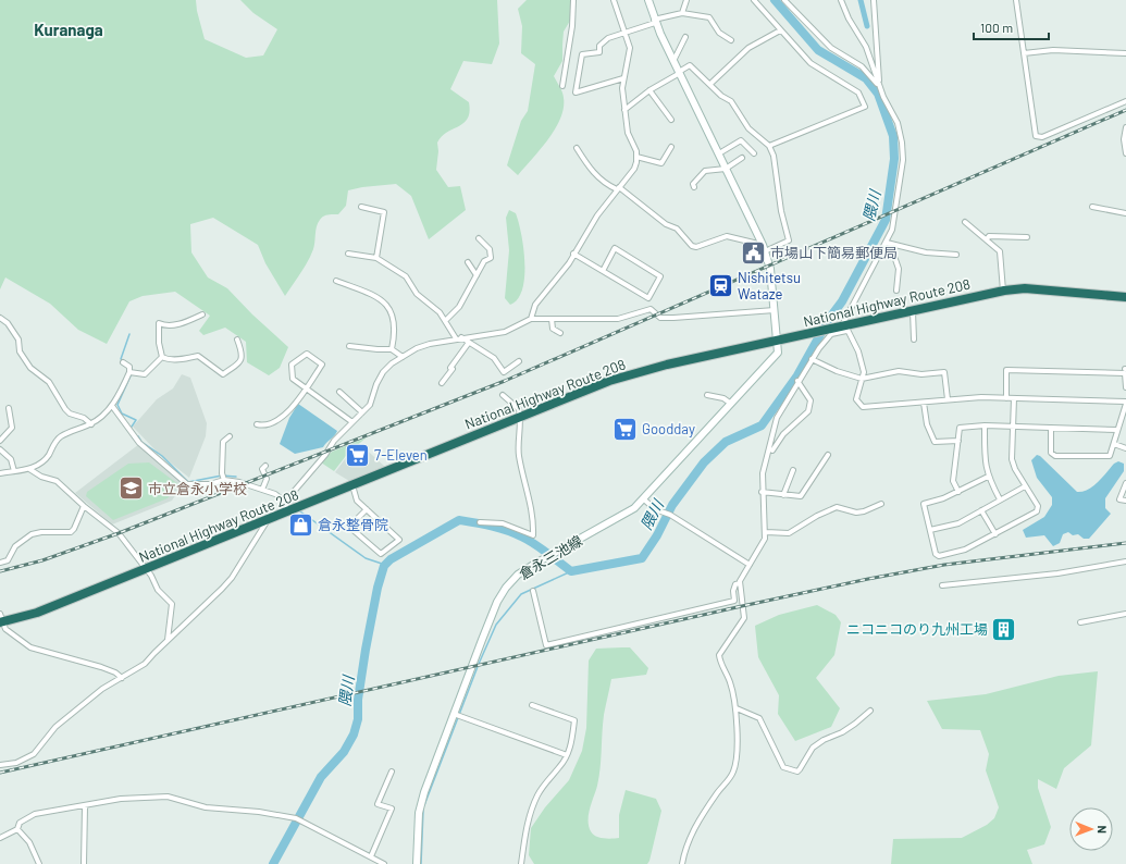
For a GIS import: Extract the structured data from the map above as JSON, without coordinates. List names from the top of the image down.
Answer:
{
  "streets": {
    "highway": ["National Highway Route 208"],
    "main road": ["倉永三池線"]
  },
  "crossings": [
    ["National Highway Route 208", "倉永三池線"]
  ],
  "districts": ["Kuranaga"],
  "water": ["隈川"],
  "places": {
    "public building": ["市場山下簡易郵便局"],
    "station": ["Nishitetsu Wataze"],
    "supermarket": ["Goodday", "7-Eleven"],
    "school or university": ["市立倉永小学校"],
    "shop": ["倉永整骨院"],
    "building": ["ニコニコのり九州工場"]
  },
  "scale_bar": "100 m",
  "north": "right"
}
